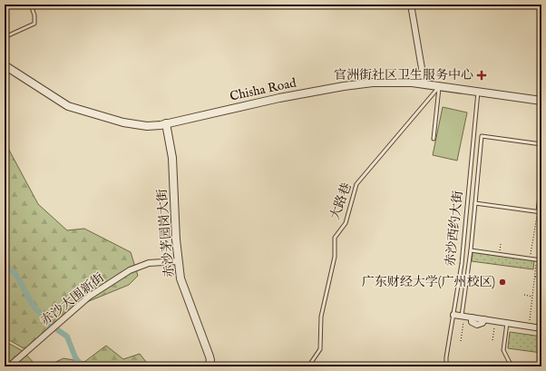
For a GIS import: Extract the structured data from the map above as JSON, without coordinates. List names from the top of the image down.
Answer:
{
  "streets": {
    "street": ["Chisha Road", "赤沙茅园岗大街", "赤沙大围新街"],
    "lane": ["大路巷", "赤沙西约大街"]
  },
  "crossings": [
    ["Chisha Road", "大路巷"],
    ["Chisha Road", "赤沙西约大街"],
    ["Chisha Road", "赤沙茅园岗大街"],
    ["赤沙茅园岗大街", "赤沙大围新街"]
  ],
  "places": {
    "health": ["官洲街社区卫生服务中心"],
    "other": ["广东财经大学(广州校区)"]
  }
}
